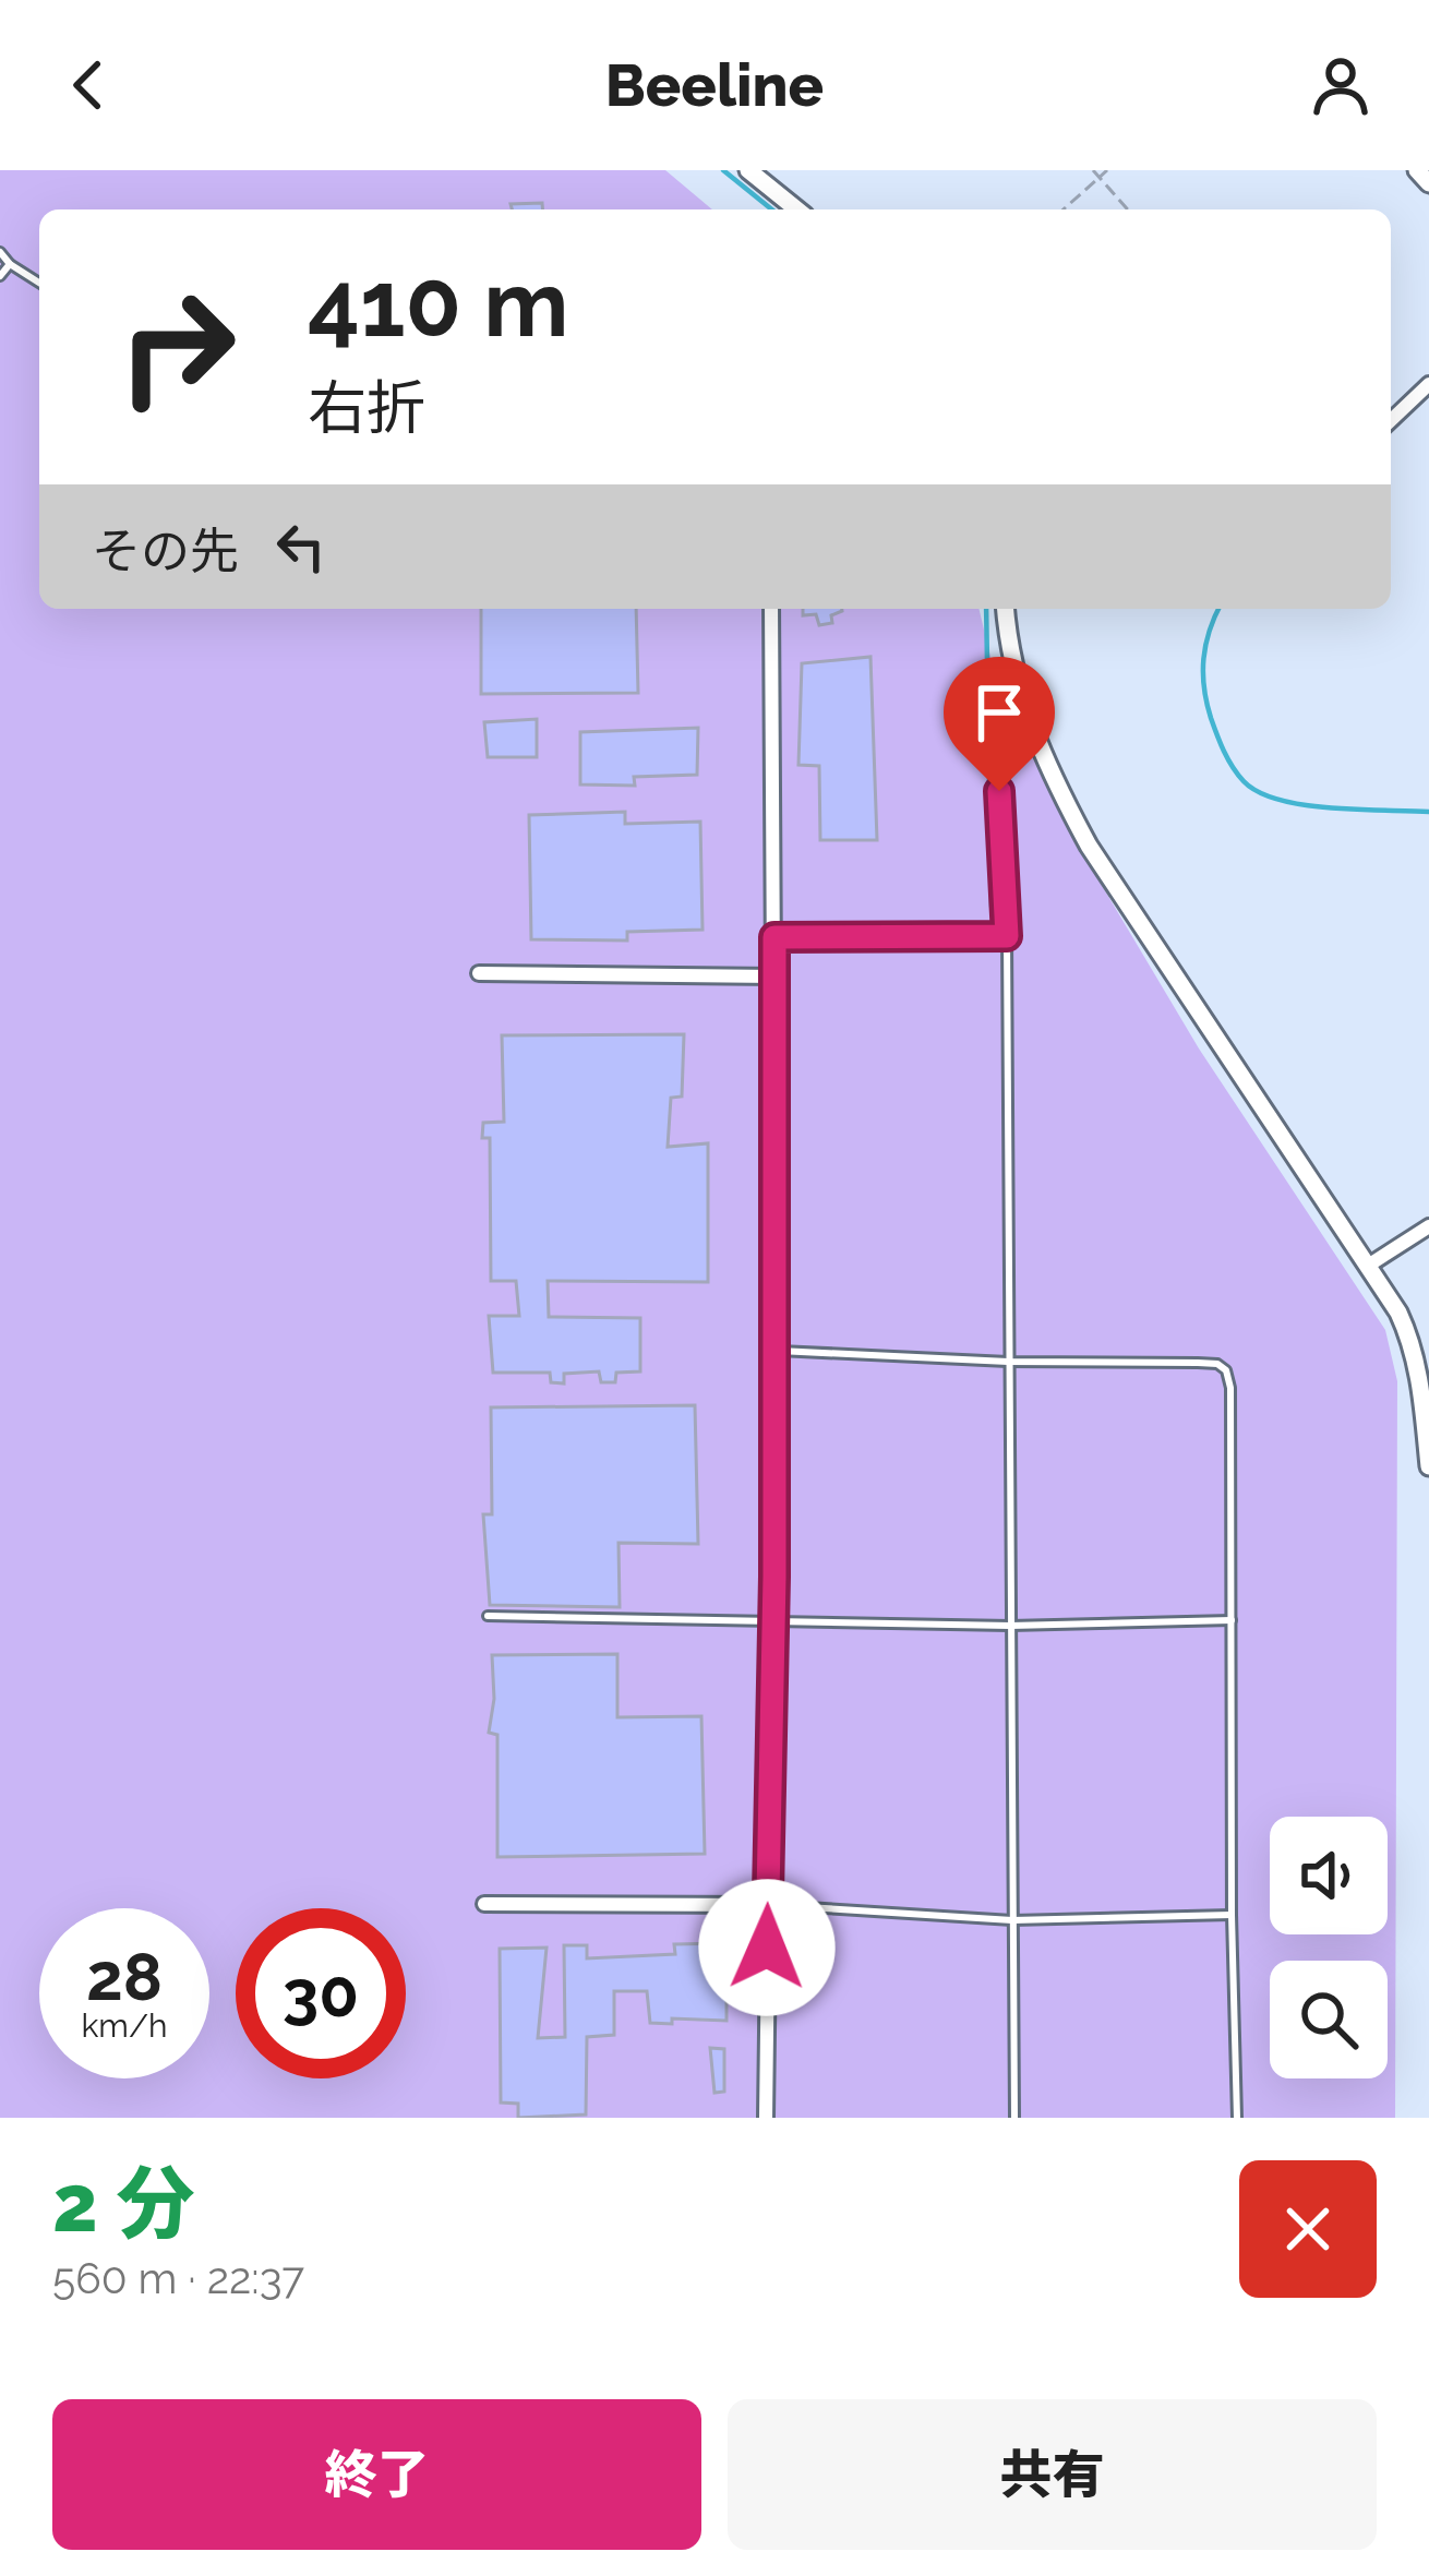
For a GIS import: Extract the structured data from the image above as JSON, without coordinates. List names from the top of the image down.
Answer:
{
  "page": {
    "header": "Beeline",
    "turn": ["410 m", "右折"],
    "then": "その先",
    "speed": "28 km/h",
    "limit": "30",
    "heading": ["2 分", "560 m · 22:37"],
    "buttons": ["終了", "共有"]
  }
}
